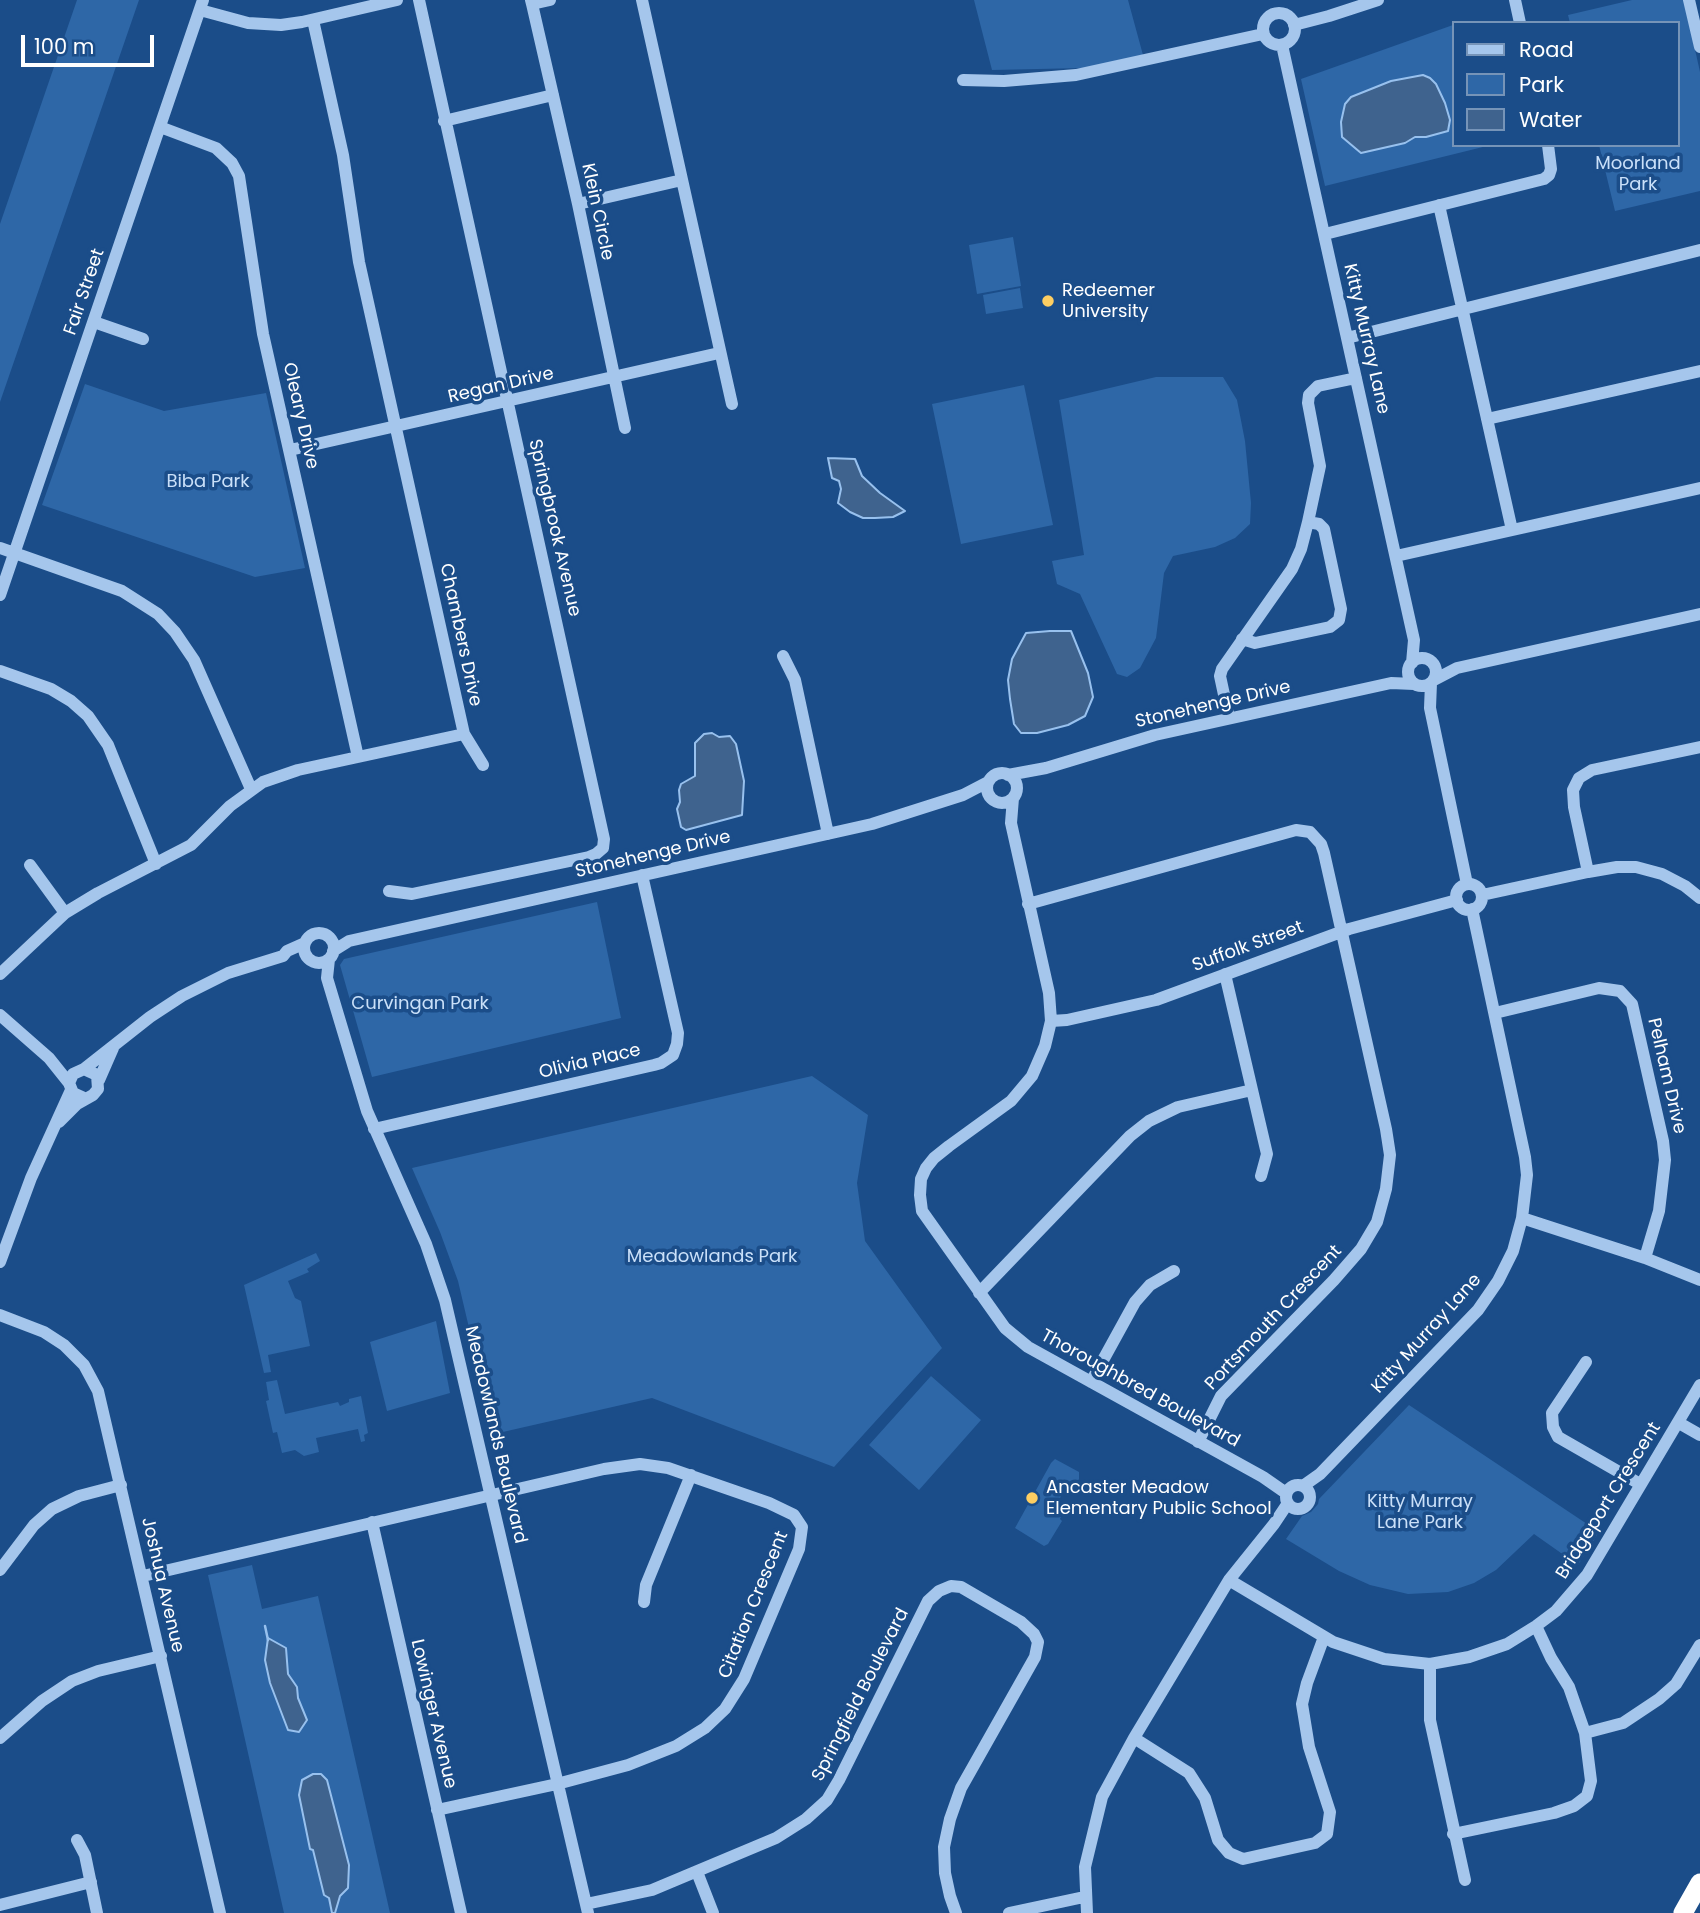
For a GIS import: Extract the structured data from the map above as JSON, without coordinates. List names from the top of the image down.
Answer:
{
  "streets": {
    "street": [
      "Klein Circle",
      "Fair Street",
      "Kitty Murray Lane",
      "Regan Drive",
      "Oleary Drive",
      "Springbrook Avenue",
      "Chambers Drive",
      "Stonehenge Drive",
      "Suffolk Street",
      "Olivia Place",
      "Pelham Drive",
      "Portsmouth Crescent",
      "Thoroughbred Boulevard",
      "Meadowlands Boulevard",
      "Bridgeport Crescent",
      "Joshua Avenue",
      "Citation Crescent",
      "Springfield Boulevard",
      "Lowinger Avenue"
    ]
  },
  "crossings": [
    ["Klein Circle", "Regan Drive"],
    ["Fair Street", "Oleary Drive"],
    ["Kitty Murray Lane", "Stonehenge Drive"],
    ["Kitty Murray Lane", "Suffolk Street"],
    ["Kitty Murray Lane", "Pelham Drive"],
    ["Kitty Murray Lane", "Thoroughbred Boulevard"],
    ["Kitty Murray Lane", "Bridgeport Crescent"],
    ["Regan Drive", "Oleary Drive"],
    ["Regan Drive", "Springbrook Avenue"],
    ["Regan Drive", "Chambers Drive"],
    ["Oleary Drive", "Chambers Drive"],
    ["Stonehenge Drive", "Olivia Place"],
    ["Stonehenge Drive", "Thoroughbred Boulevard"],
    ["Stonehenge Drive", "Meadowlands Boulevard"],
    ["Suffolk Street", "Portsmouth Crescent"],
    ["Suffolk Street", "Thoroughbred Boulevard"],
    ["Olivia Place", "Meadowlands Boulevard"],
    ["Portsmouth Crescent", "Thoroughbred Boulevard"],
    ["Meadowlands Boulevard", "Citation Crescent"],
    ["Meadowlands Boulevard", "Springfield Boulevard"],
    ["Joshua Avenue", "Citation Crescent"],
    ["Citation Crescent", "Lowinger Avenue"]
  ],
  "parks": [
    "Moorland Park",
    "Biba Park",
    "Curvingan Park",
    "Meadowlands Park",
    "Kitty Murray Lane Park"
  ],
  "places": ["Redeemer University", "Ancaster Meadow Elementary Public School"],
  "legend": ["Road", "Park", "Water"],
  "scale_bar": "100 m"
}
